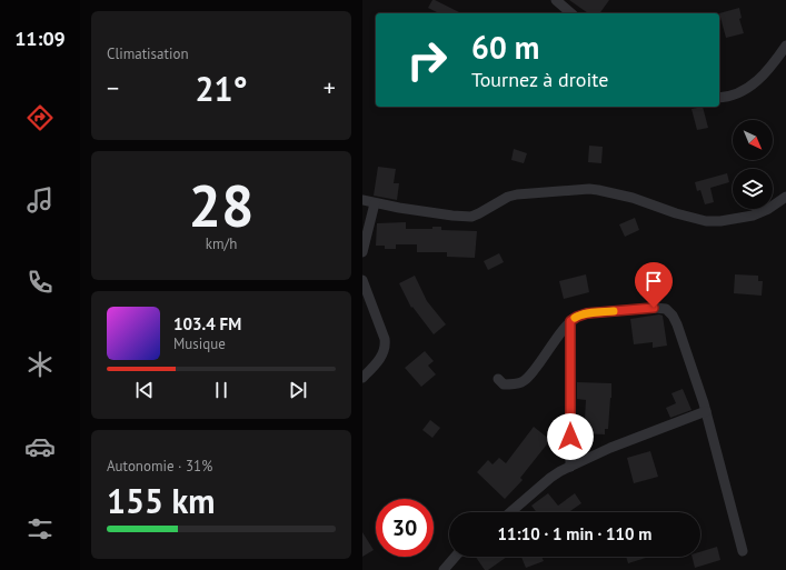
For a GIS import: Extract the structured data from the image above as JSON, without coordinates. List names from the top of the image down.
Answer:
{
  "north": "bottom right",
  "page": {
    "tabs": "11:09",
    "tile": [
      "Climatisation",
      ["28", "km/h"],
      ["Autonomie · 31%", "155 km"]
    ],
    "turn": ["60 m", "Tournez à droite"],
    "heat": ["−", "21°", "+"],
    "song": ["103.4 FM", "Musique"],
    "limit": "30",
    "trip": "11:10 · 1 min · 110 m"
  }
}
